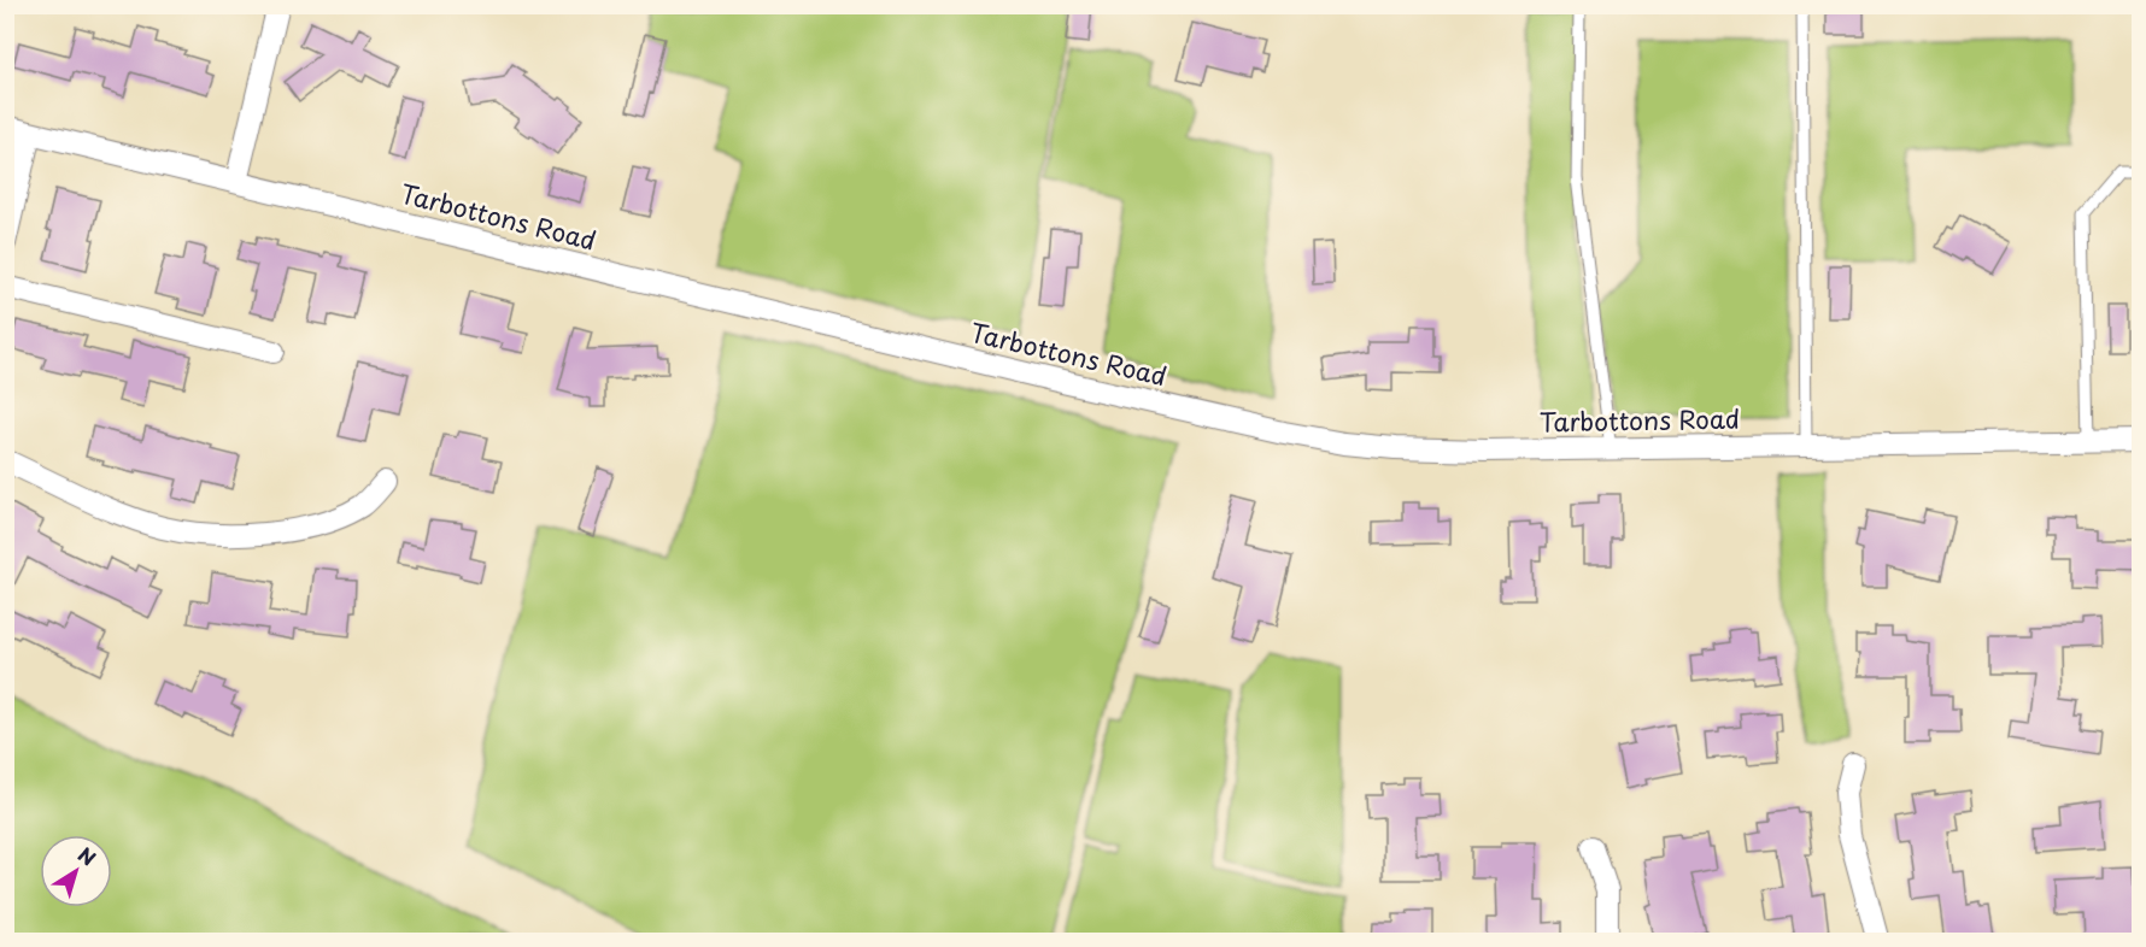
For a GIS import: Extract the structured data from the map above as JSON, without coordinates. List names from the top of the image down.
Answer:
{
  "streets": {
    "street": ["Tarbottons Road"]
  },
  "north": "top right"
}
